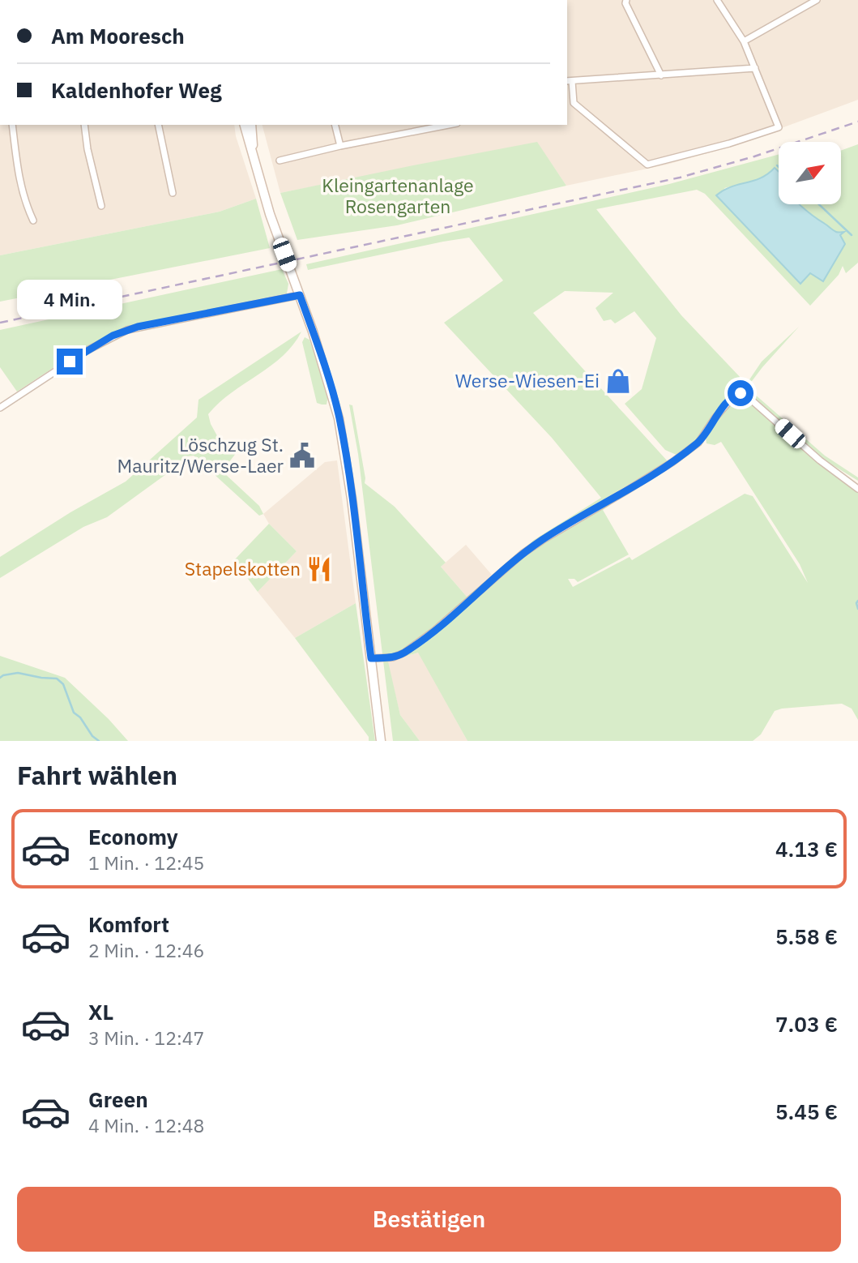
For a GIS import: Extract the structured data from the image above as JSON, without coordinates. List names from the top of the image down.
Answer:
{
  "parks": ["Kleingartenanlage Rosengarten"],
  "places": {
    "shop": ["Werse-Wiesen-Ei"],
    "public building": ["Löschzug St. Mauritz/Werse-Laer"],
    "restaurant": ["Stapelskotten"]
  },
  "north": "top right",
  "page": {
    "banner": ["Am Mooresch", "Kaldenhofer Weg"],
    "bubble": "4 Min.",
    "heading": "Fahrt wählen",
    "list": [
      {
        "name": "Economy",
        "note": "1 Min. · 12:45",
        "value": "4.13 €"
      },
      {
        "name": "Komfort",
        "note": "2 Min. · 12:46",
        "value": "5.58 €"
      },
      {
        "name": "XL",
        "note": "3 Min. · 12:47",
        "value": "7.03 €"
      },
      {
        "name": "Green",
        "note": "4 Min. · 12:48",
        "value": "5.45 €"
      }
    ],
    "buttons": "Bestätigen"
  }
}
